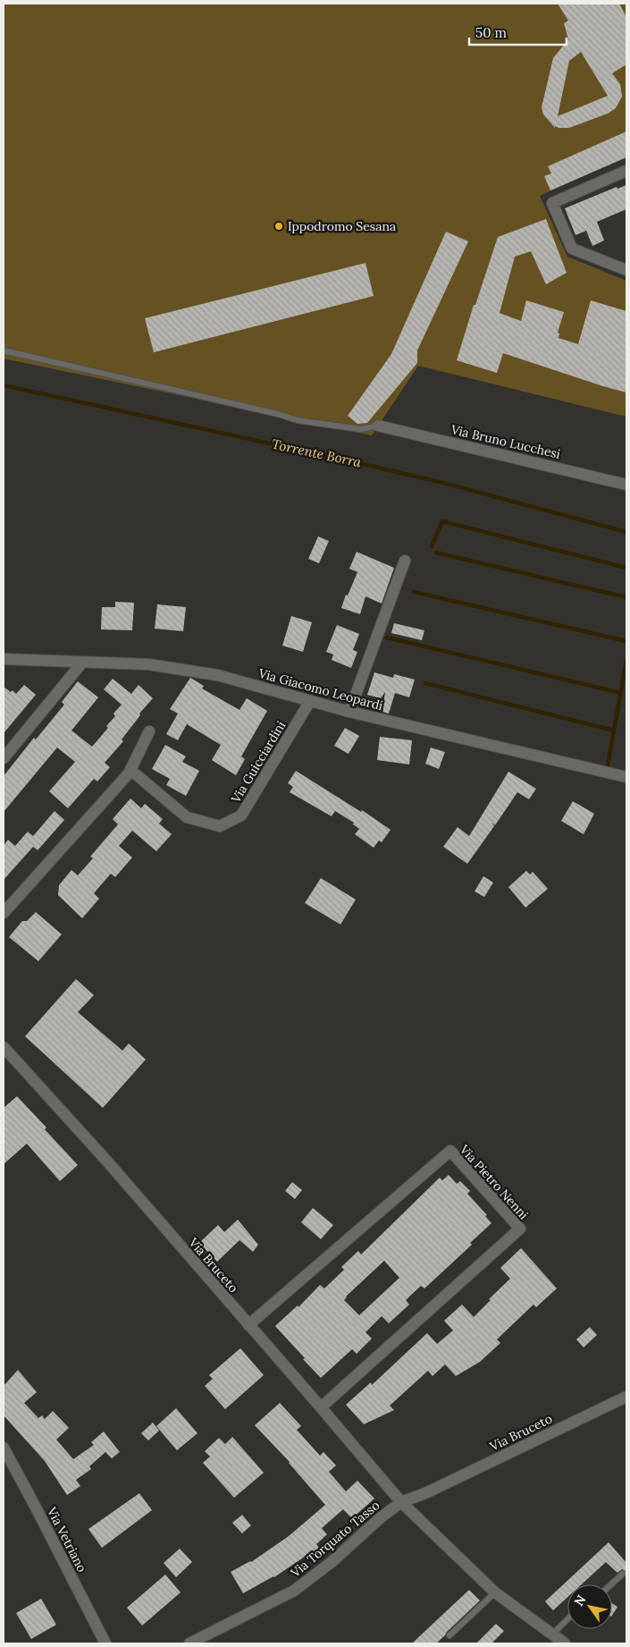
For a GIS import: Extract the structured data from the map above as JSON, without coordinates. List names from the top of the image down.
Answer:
{
  "streets": {
    "street": [
      "Via Bruno Lucchesi",
      "Via Giacomo Leopardi",
      "Via Guicciardini",
      "Via Pietro Nenni",
      "Via Bruceto",
      "Via Torquato Tasso",
      "Via Vetriano"
    ]
  },
  "crossings": [
    ["Via Giacomo Leopardi", "Via Guicciardini"],
    ["Via Pietro Nenni", "Via Bruceto"],
    ["Via Bruceto", "Via Torquato Tasso"]
  ],
  "water": ["Torrente Borra"],
  "places": ["Ippodromo Sesana"],
  "scale_bar": "50 m",
  "north": "top left"
}
